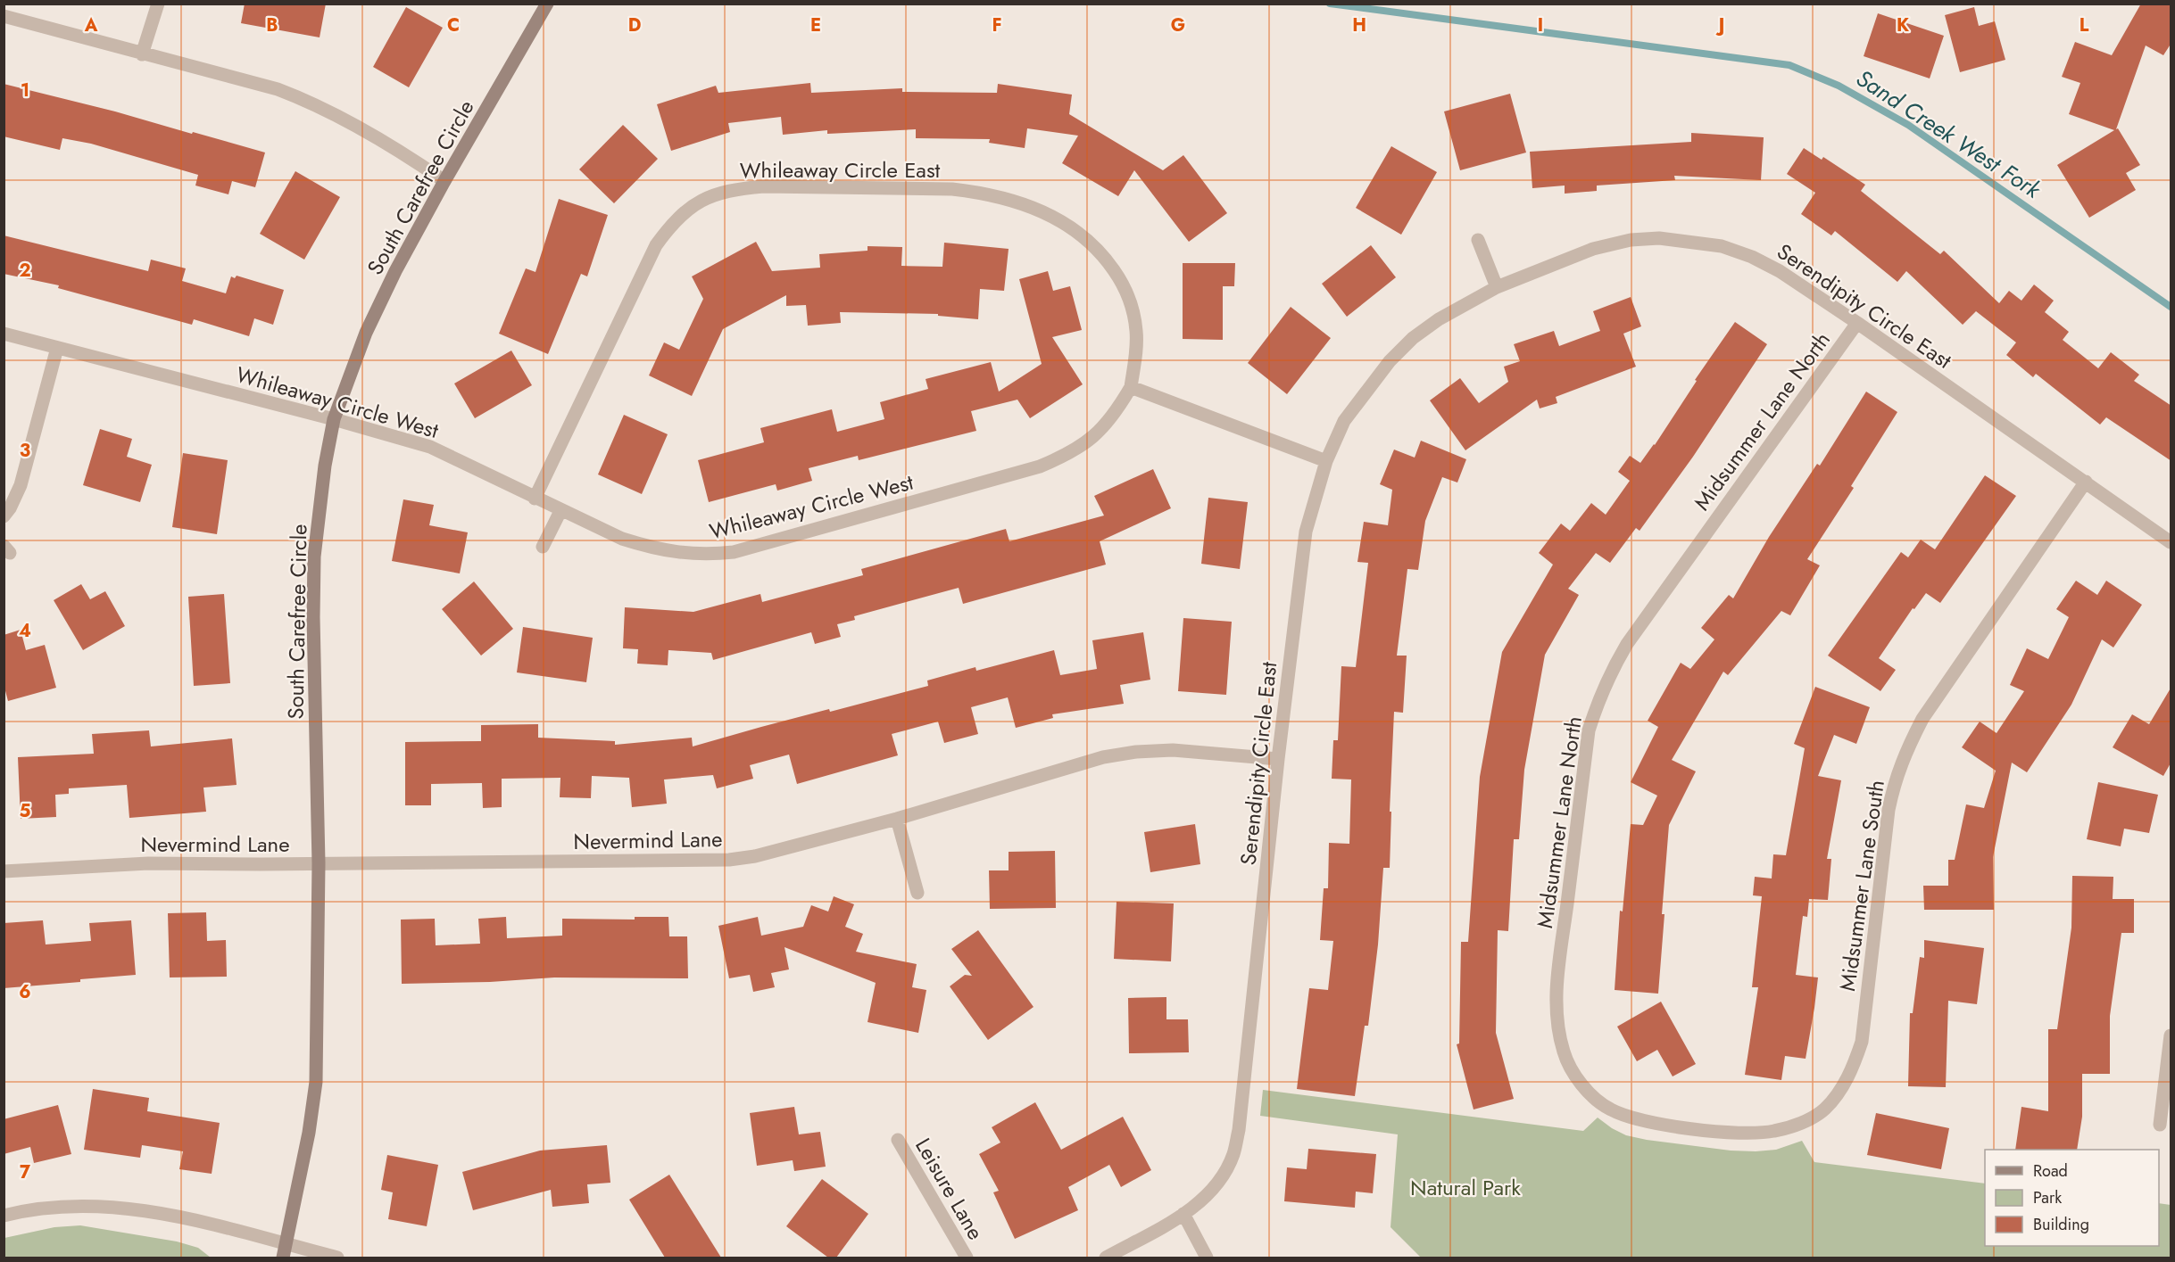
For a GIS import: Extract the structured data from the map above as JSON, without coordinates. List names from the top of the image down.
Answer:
{
  "streets": {
    "main road": ["South Carefree Circle"],
    "street": [
      "Whileaway Circle East",
      "Serendipity Circle East",
      "Whileaway Circle West",
      "Midsummer Lane North",
      "Nevermind Lane",
      "Midsummer Lane South",
      "Leisure Lane"
    ]
  },
  "crossings": [
    ["Whileaway Circle East", "Whileaway Circle West"],
    ["South Carefree Circle", "Whileaway Circle West"],
    ["South Carefree Circle", "Nevermind Lane"],
    ["Serendipity Circle East", "Midsummer Lane North"],
    ["Serendipity Circle East", "Nevermind Lane"],
    ["Serendipity Circle East", "Midsummer Lane South"],
    ["Midsummer Lane North", "Midsummer Lane South"]
  ],
  "water": ["Sand Creek West Fork"],
  "parks": ["Natural Park"],
  "legend": ["Road", "Park", "Building"],
  "grid": {
    "columns": [
      "A",
      "B",
      "C",
      "D",
      "E",
      "F",
      "G",
      "H",
      "I",
      "J",
      "K",
      "L"
    ],
    "rows": [
      "1",
      "2",
      "3",
      "4",
      "5",
      "6",
      "7"
    ]
  }
}
